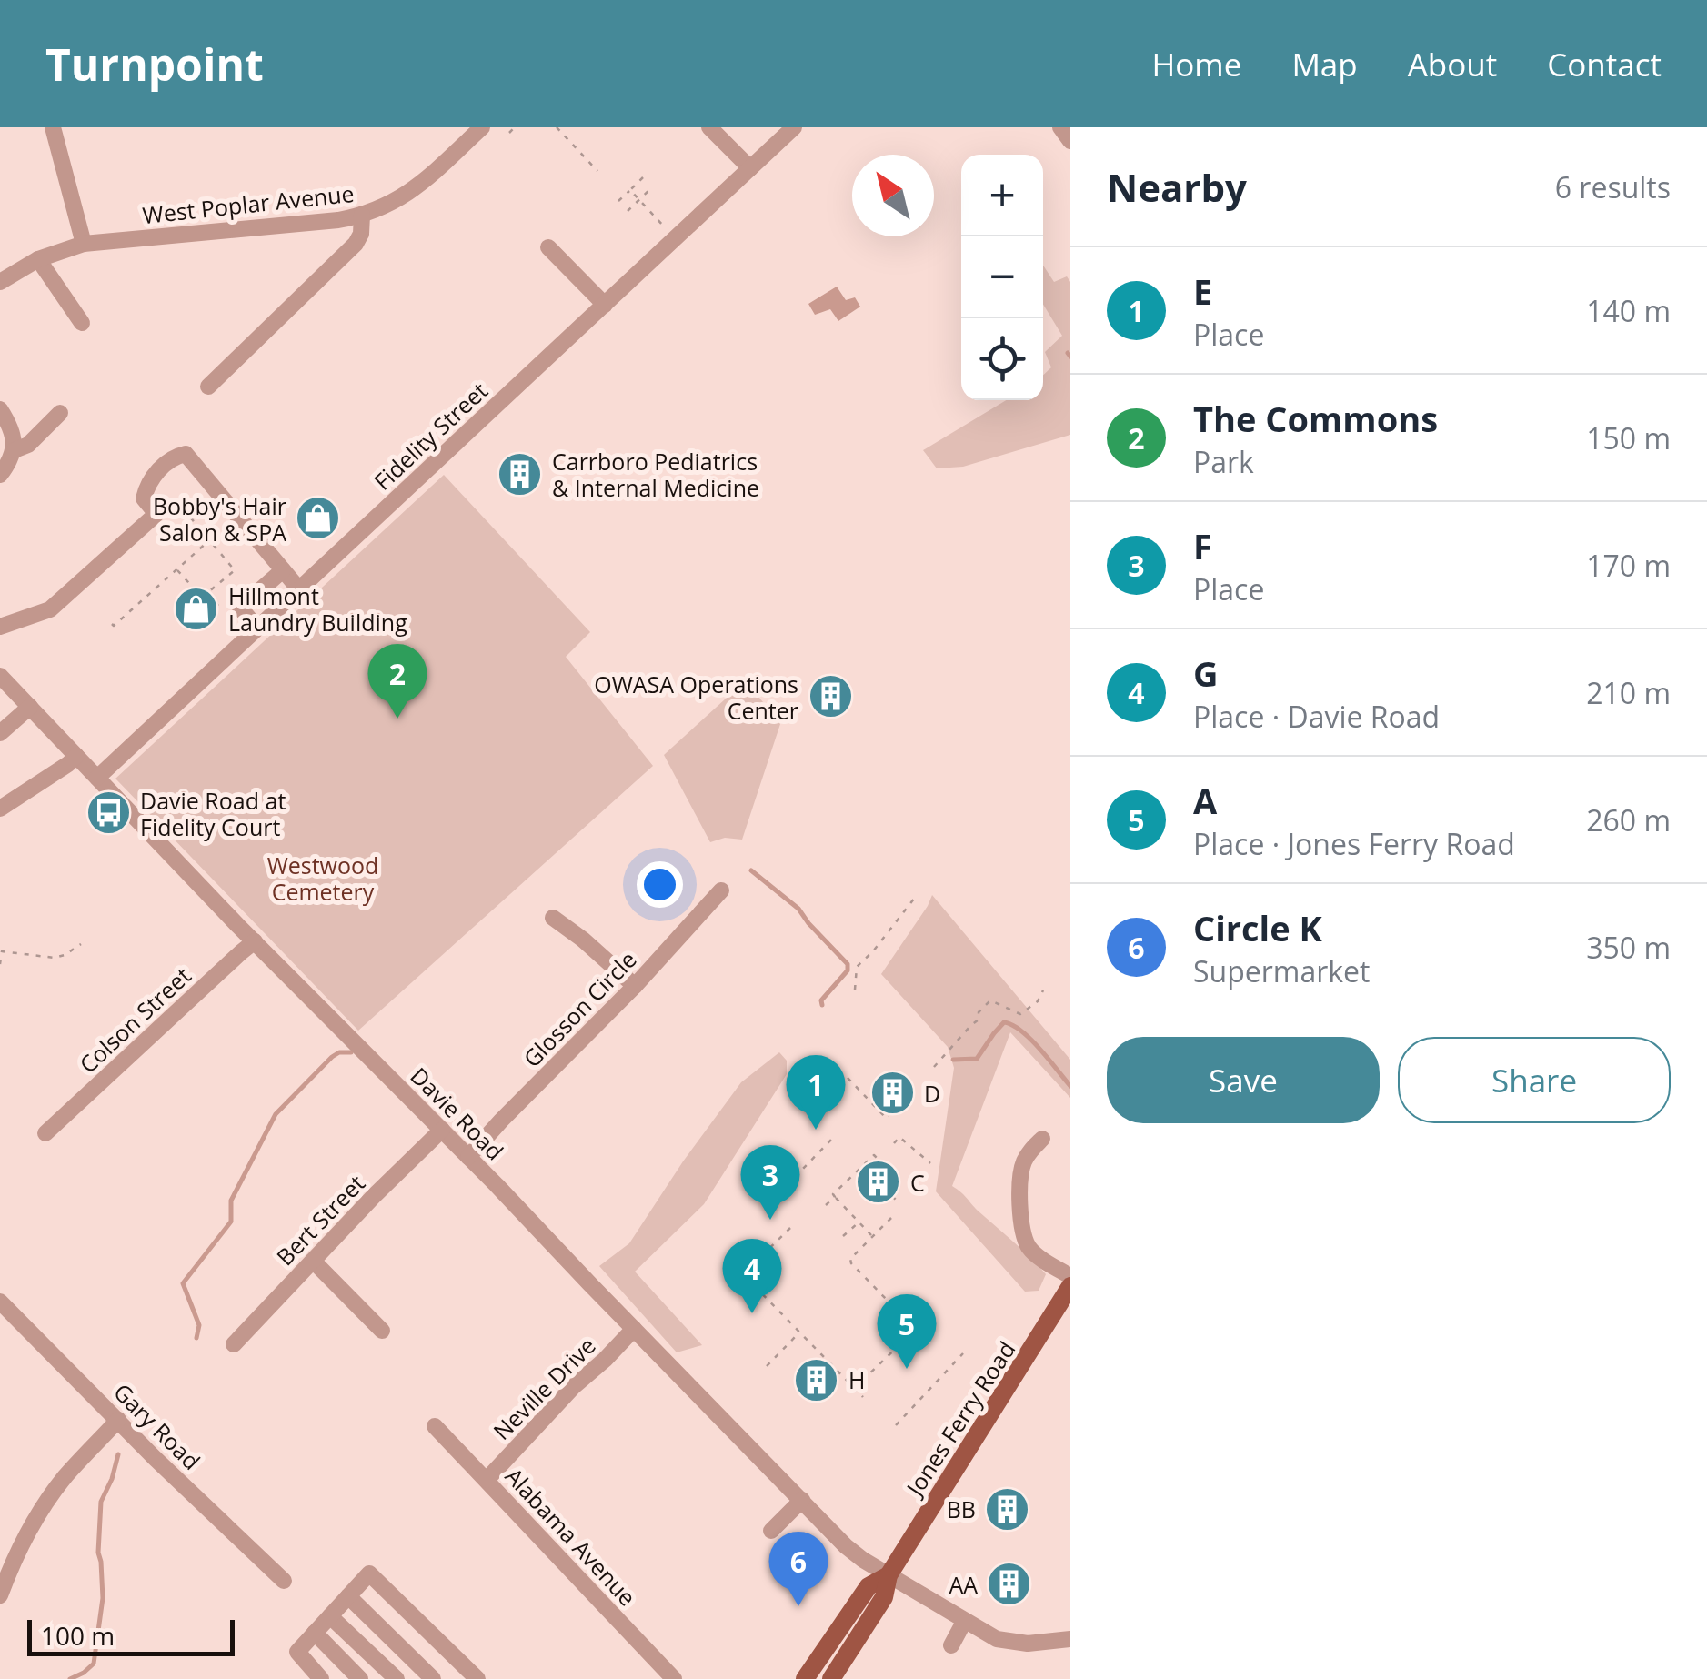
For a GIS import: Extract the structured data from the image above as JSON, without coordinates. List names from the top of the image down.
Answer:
{
  "streets": {
    "main road": ["Jones Ferry Road"],
    "street": [
      "West Poplar Avenue",
      "Fidelity Street",
      "Glosson Circle",
      "Colson Street",
      "Davie Road",
      "Bert Street",
      "Neville Drive",
      "Gary Road",
      "Alabama Avenue"
    ]
  },
  "crossings": [
    ["Fidelity Street", "Davie Road"],
    ["Glosson Circle", "Davie Road"],
    ["Colson Street", "Davie Road"],
    ["Davie Road", "Bert Street"],
    ["Davie Road", "Neville Drive"],
    ["Davie Road", "Jones Ferry Road"],
    ["Neville Drive", "Alabama Avenue"]
  ],
  "parks": ["Westwood Cemetery"],
  "places": {
    "building": [
      "Carrboro Pediatrics & Internal Medicine",
      "OWASA Operations Center",
      "D",
      "C",
      "H",
      "BB",
      "AA"
    ],
    "shop": ["Bobby's Hair Salon & SPA", "Hillmont Laundry Building"],
    "bus stop": ["Davie Road at Fidelity Court"]
  },
  "scale_bar": "100 m",
  "north": "top left",
  "page": {
    "header": "Turnpoint",
    "nav": [
      "Home",
      "Map",
      "About",
      "Contact"
    ],
    "heading": ["Nearby", "6 results"],
    "map_buttons": ["+", "−"],
    "list": [
      {
        "mark": "1",
        "name": "E",
        "note": "Place",
        "value": "140 m"
      },
      {
        "mark": "2",
        "name": "The Commons",
        "note": "Park",
        "value": "150 m"
      },
      {
        "mark": "3",
        "name": "F",
        "note": "Place",
        "value": "170 m"
      },
      {
        "mark": "4",
        "name": "G",
        "note": "Place · Davie Road",
        "value": "210 m"
      },
      {
        "mark": "5",
        "name": "A",
        "note": "Place · Jones Ferry Road",
        "value": "260 m"
      },
      {
        "mark": "6",
        "name": "Circle K",
        "note": "Supermarket",
        "value": "350 m"
      }
    ],
    "pins": [
      "2",
      "1",
      "3",
      "4",
      "5",
      "6"
    ],
    "buttons": ["Save", "Share"],
    "scale": "100 m"
  }
}
